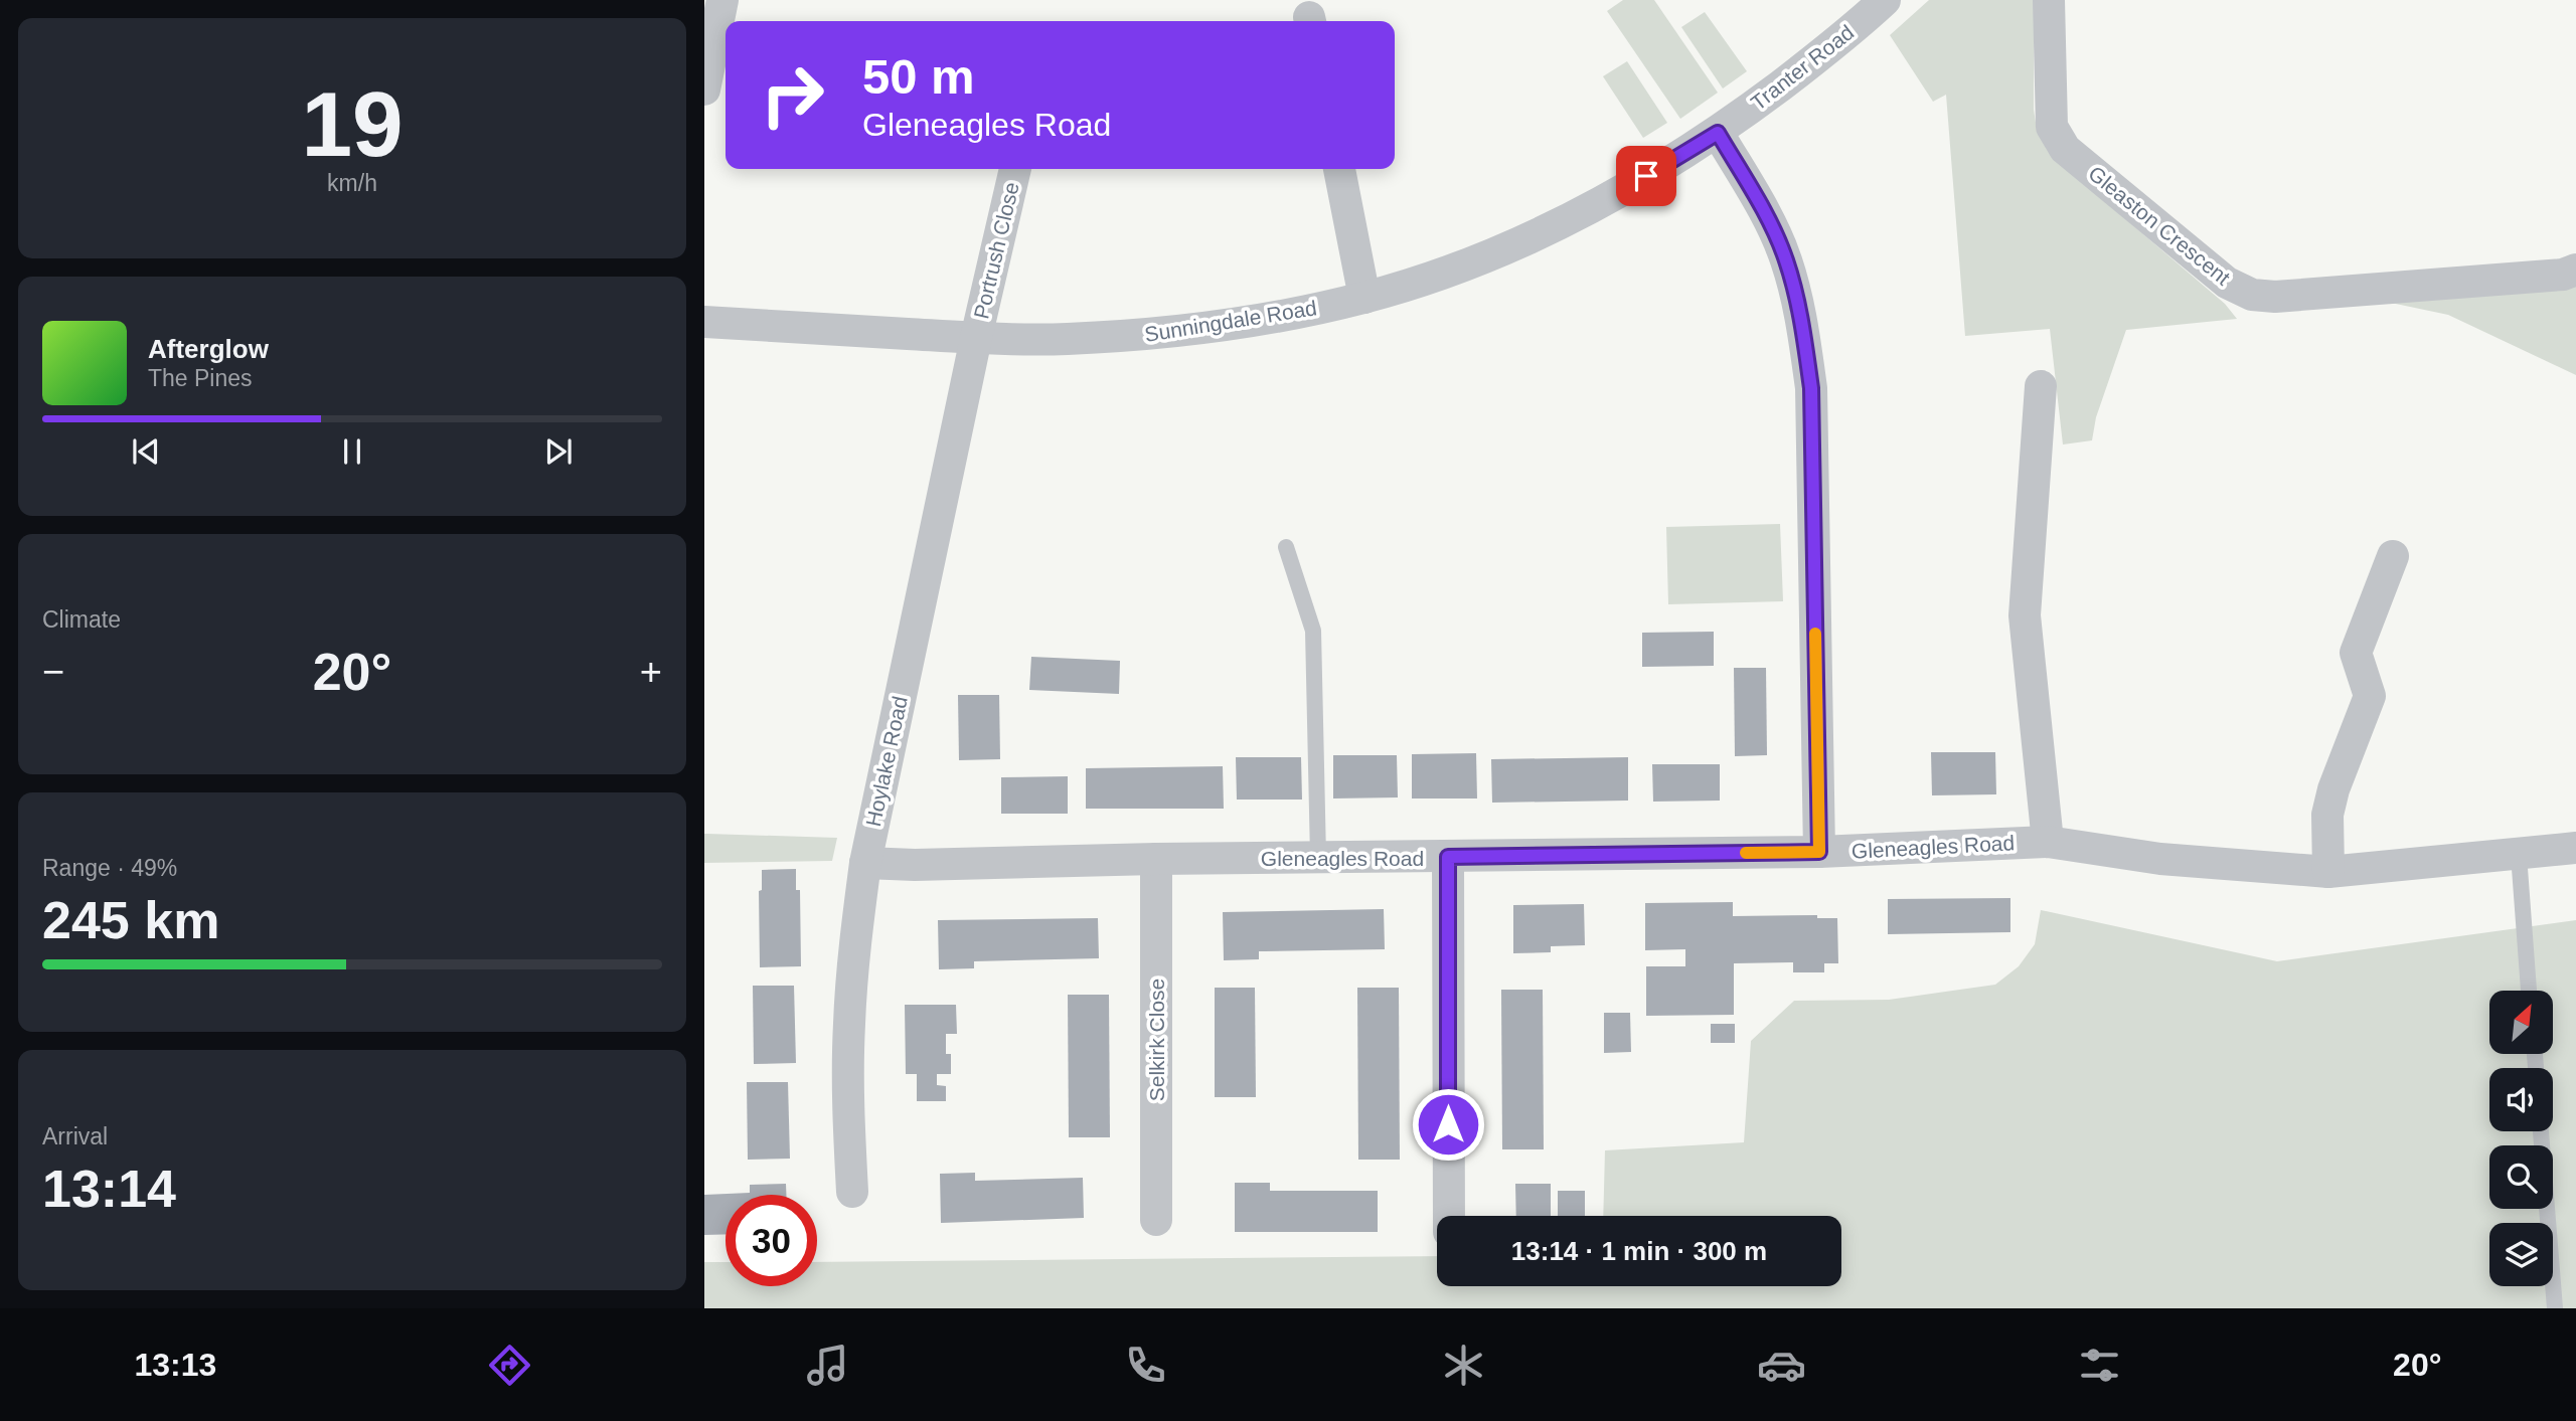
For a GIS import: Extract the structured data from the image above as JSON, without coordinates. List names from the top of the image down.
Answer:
{
  "streets": {
    "street": [
      "Tranter Road",
      "Gleaston Crescent",
      "Portrush Close",
      "Sunningdale Road",
      "Hoylake Road",
      "Gleneagles Road",
      "Selkirk Close"
    ]
  },
  "crossings": [
    ["Tranter Road", "Sunningdale Road"],
    ["Portrush Close", "Sunningdale Road"],
    ["Portrush Close", "Hoylake Road"],
    ["Sunningdale Road", "Hoylake Road"],
    ["Hoylake Road", "Gleneagles Road"],
    ["Gleneagles Road", "Selkirk Close"]
  ],
  "north": "top right",
  "page": {
    "tile": [
      ["19", "km/h"],
      "Climate",
      ["Range · 49%", "245 km"],
      ["Arrival", "13:14"]
    ],
    "turn": ["50 m", "Gleneagles Road"],
    "song": ["Afterglow", "The Pines"],
    "heat": ["−", "20°", "+"],
    "limit": "30",
    "trip": "13:14 · 1 min · 300 m",
    "tabs": ["13:13", "20°"]
  }
}
